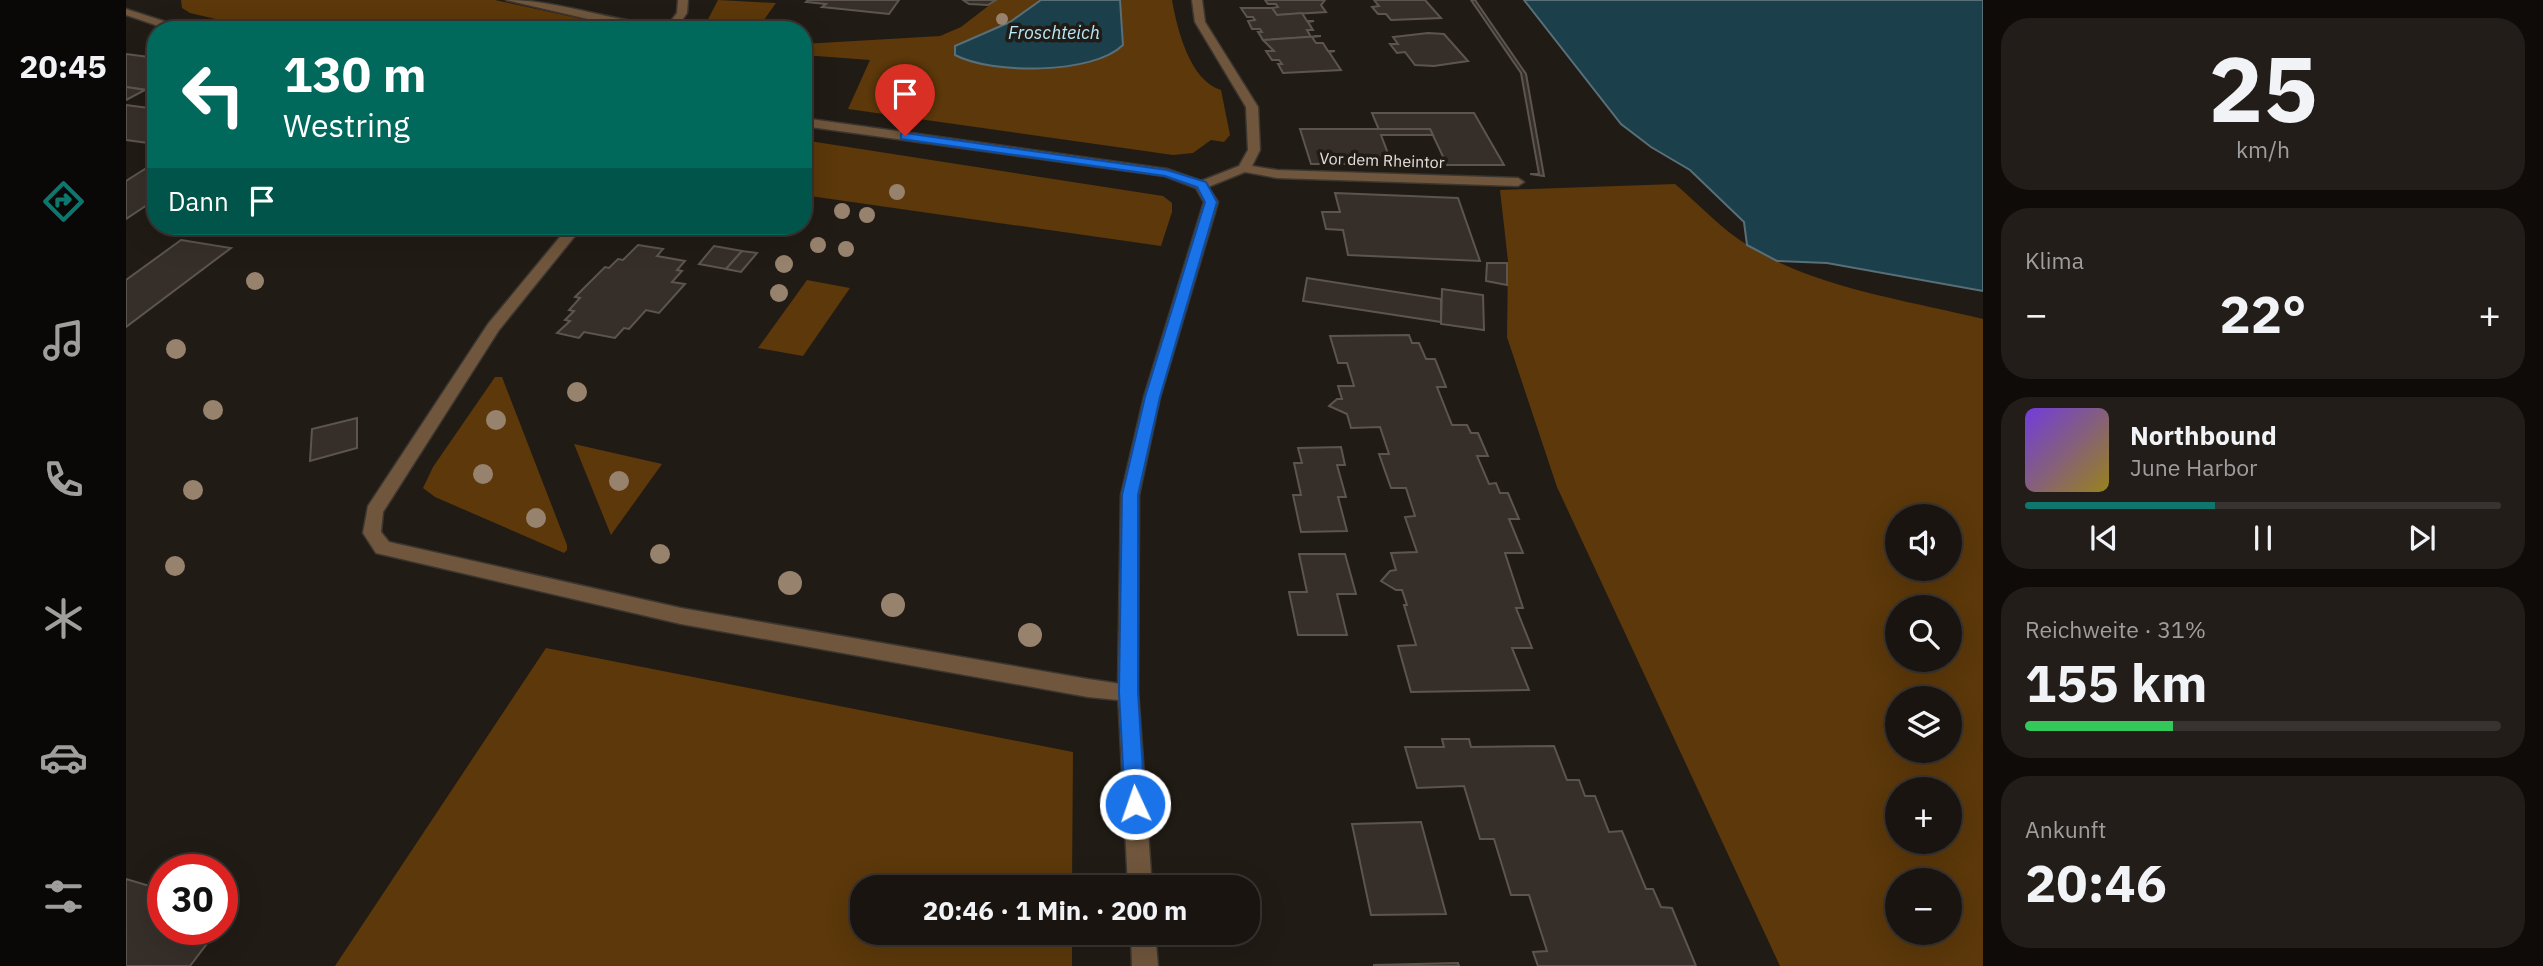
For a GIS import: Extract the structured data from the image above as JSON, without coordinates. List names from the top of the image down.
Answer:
{
  "streets": {
    "street": ["Vor dem Rheintor"]
  },
  "water": ["Froschteich"],
  "page": {
    "tabs": "20:45",
    "tile": [
      ["25", "km/h"],
      "Klima",
      ["Reichweite · 31%", "155 km"],
      ["Ankunft", "20:46"]
    ],
    "turn": ["130 m", "Westring"],
    "then": "Dann",
    "heat": ["−", "22°", "+"],
    "song": ["Northbound", "June Harbor"],
    "map_buttons": ["+", "−"],
    "limit": "30",
    "trip": "20:46 · 1 Min. · 200 m"
  }
}
